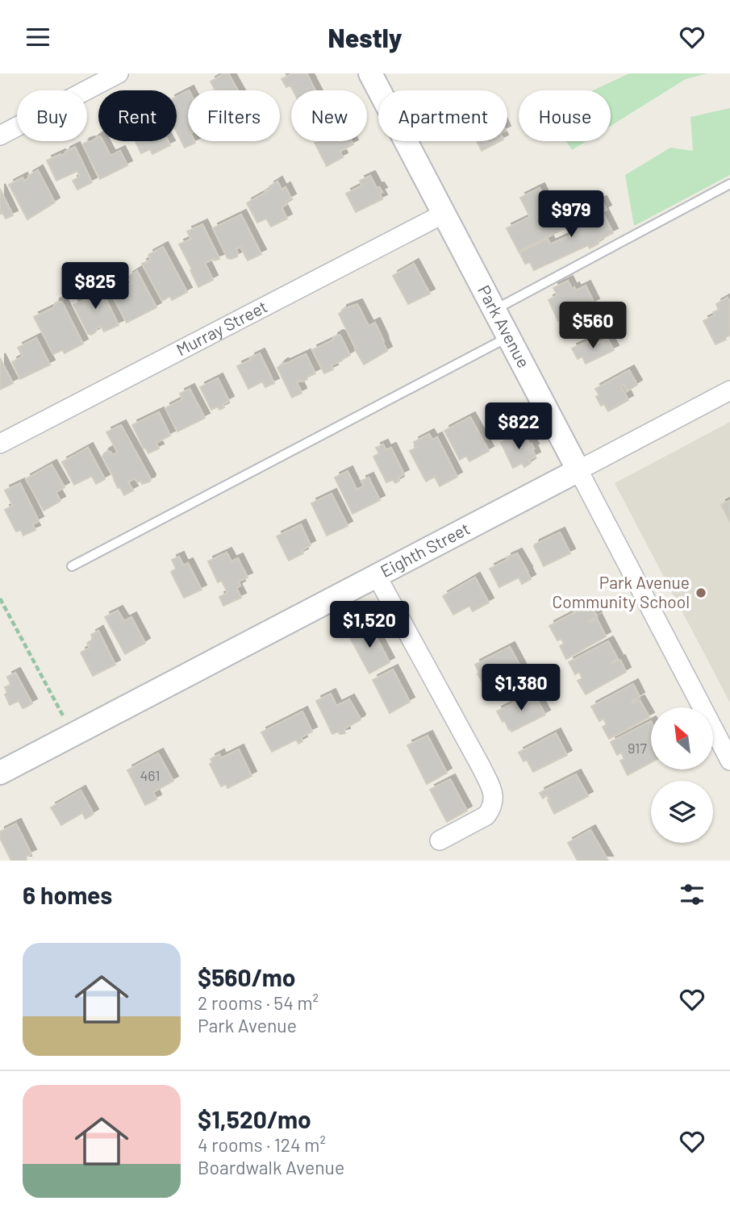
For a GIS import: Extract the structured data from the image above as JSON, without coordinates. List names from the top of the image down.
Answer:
{
  "streets": {
    "street": ["Park Avenue", "Murray Street", "Eighth Street"]
  },
  "crossings": [
    ["Park Avenue", "Murray Street"],
    ["Park Avenue", "Eighth Street"]
  ],
  "places": ["Park Avenue Community School"],
  "house_numbers": ["917", "461"],
  "north": "top left",
  "page": {
    "header": "Nestly",
    "chip": [
      "Buy",
      "Rent",
      "Filters",
      "New",
      "Apartment",
      "House"
    ],
    "price": [
      "$979",
      "$825",
      "$560",
      "$822",
      "$1,520",
      "$1,380"
    ],
    "heading": "6 homes",
    "list": [
      {
        "name": "$560/mo",
        "note": "2 rooms · 54 m² · Park Avenue"
      },
      {
        "name": "$1,520/mo",
        "note": "4 rooms · 124 m² · Boardwalk Avenue"
      }
    ]
  }
}
